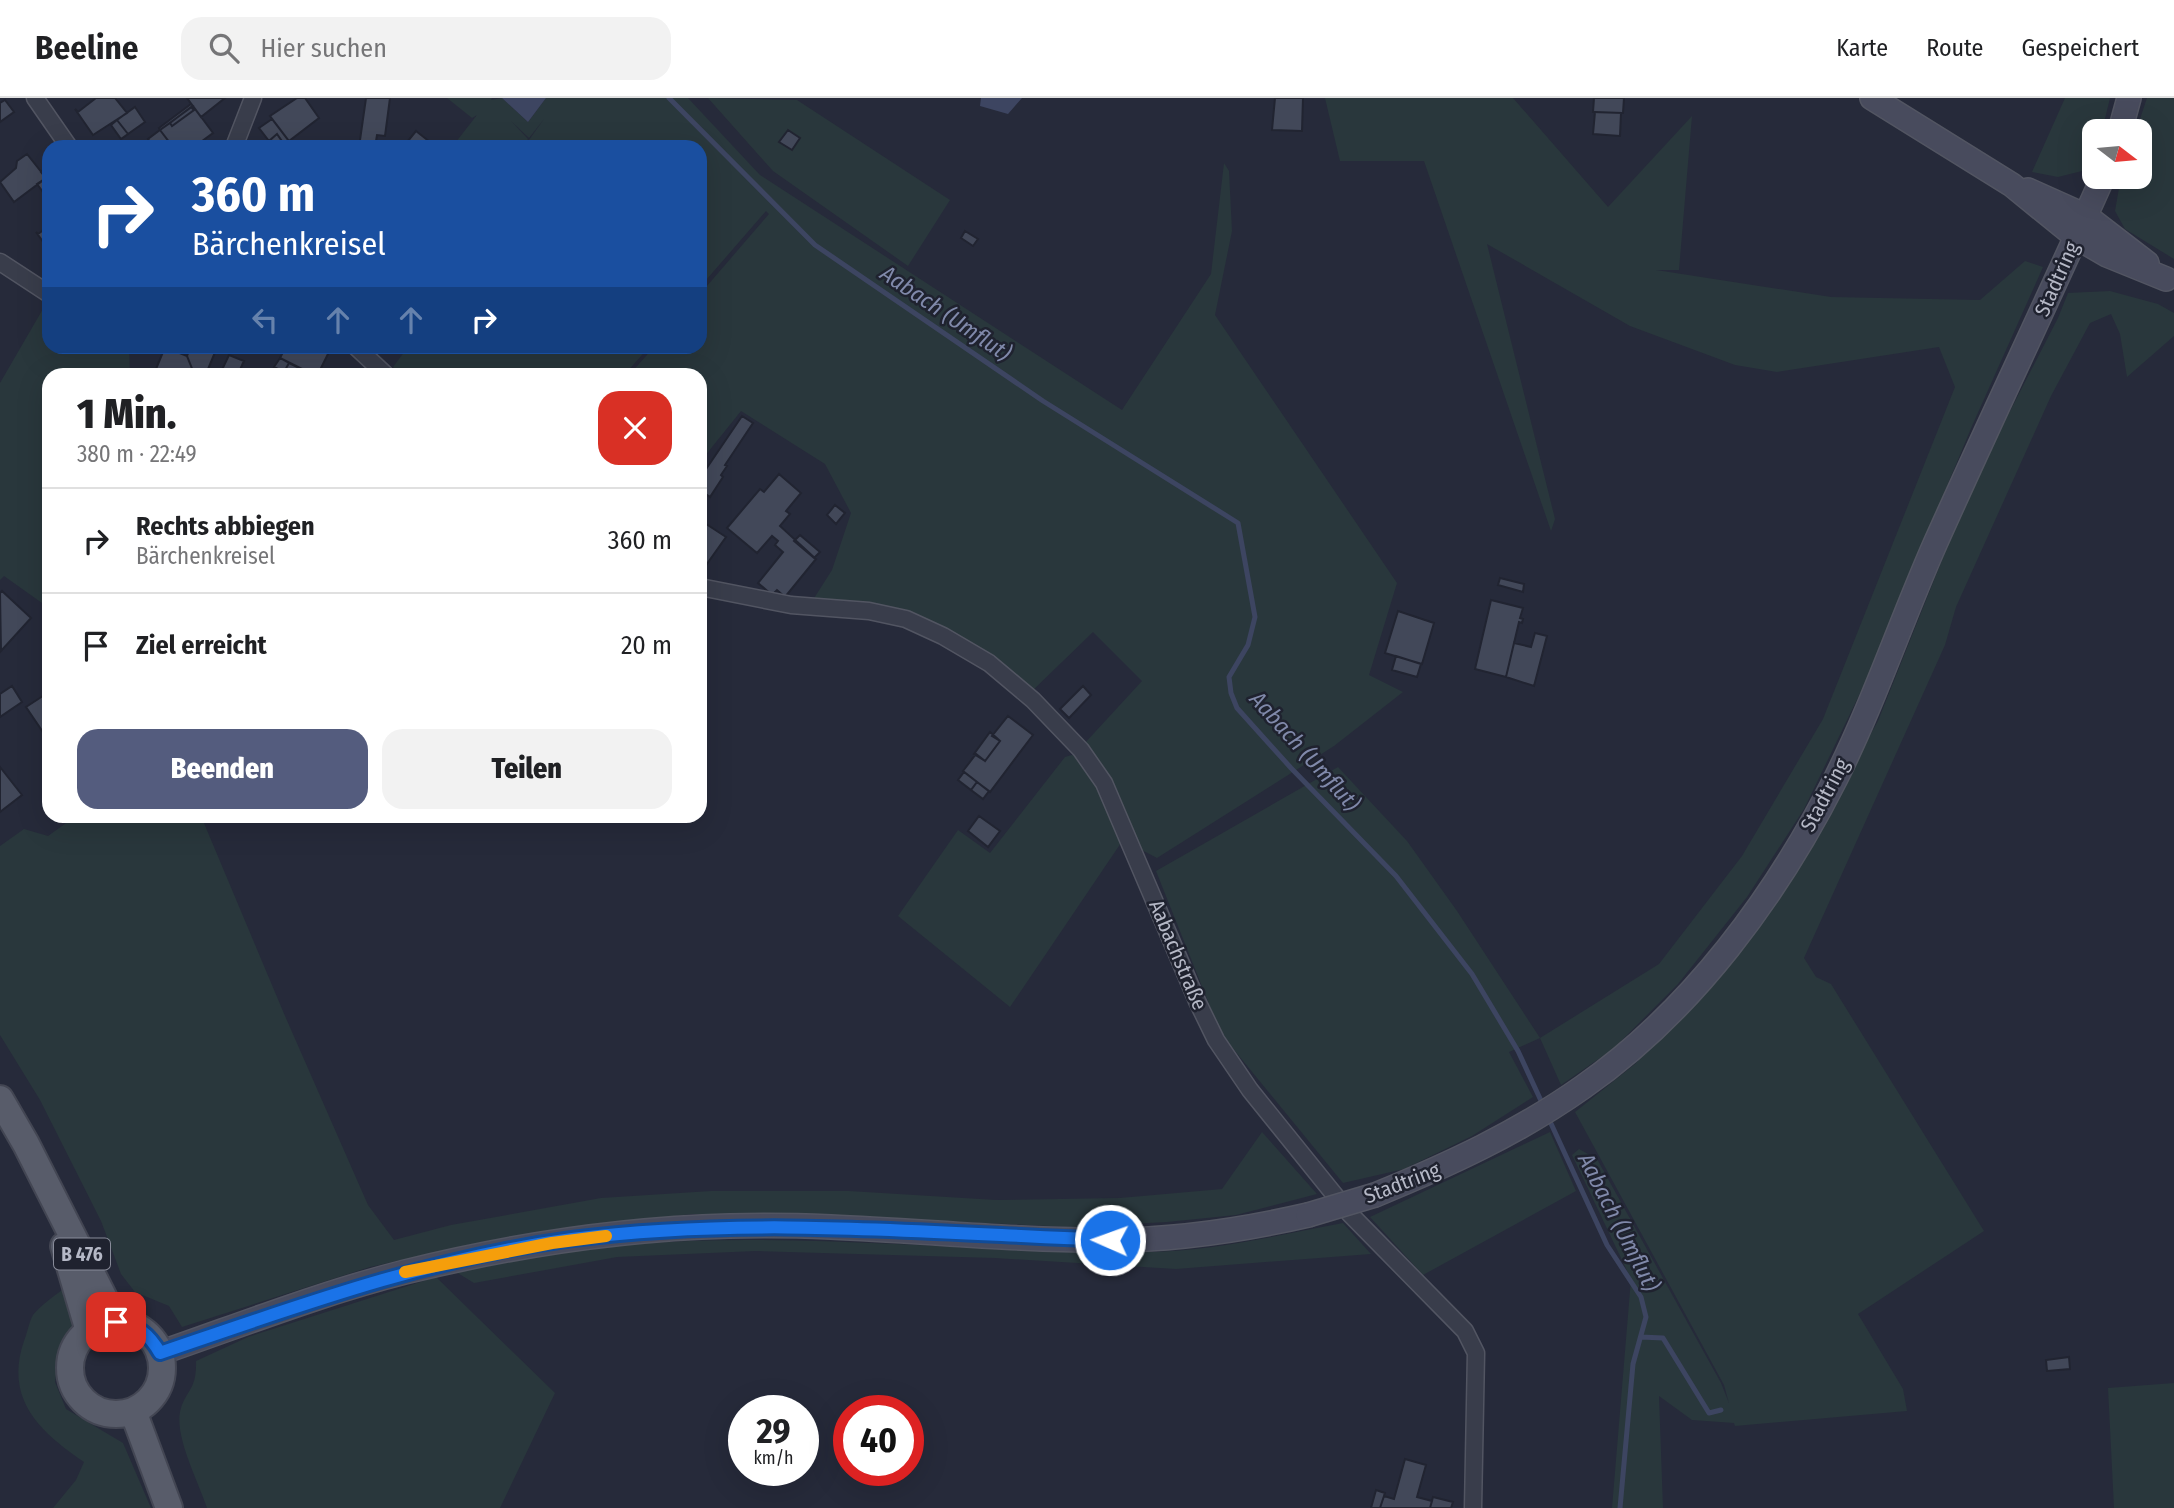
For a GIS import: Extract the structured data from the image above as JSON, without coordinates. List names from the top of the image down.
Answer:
{
  "streets": {
    "main road": ["B 476"],
    "street": ["Stadtring", "Aabachstraße"]
  },
  "crossings": [
    ["Stadtring", "B 476"]
  ],
  "water": ["Aabach (Umflut)"],
  "north": "right",
  "page": {
    "header": "Beeline",
    "search": "Hier suchen",
    "nav": ["Karte", "Route", "Gespeichert"],
    "turn": ["360 m", "Bärchenkreisel"],
    "heading": ["1 Min.", "380 m · 22:49"],
    "list": [
      {
        "name": "Rechts abbiegen",
        "note": "Bärchenkreisel",
        "value": "360 m"
      },
      {
        "name": "Ziel erreicht",
        "value": "20 m"
      }
    ],
    "buttons": ["Beenden", "Teilen"],
    "speed": "29 km/h",
    "limit": "40"
  }
}
